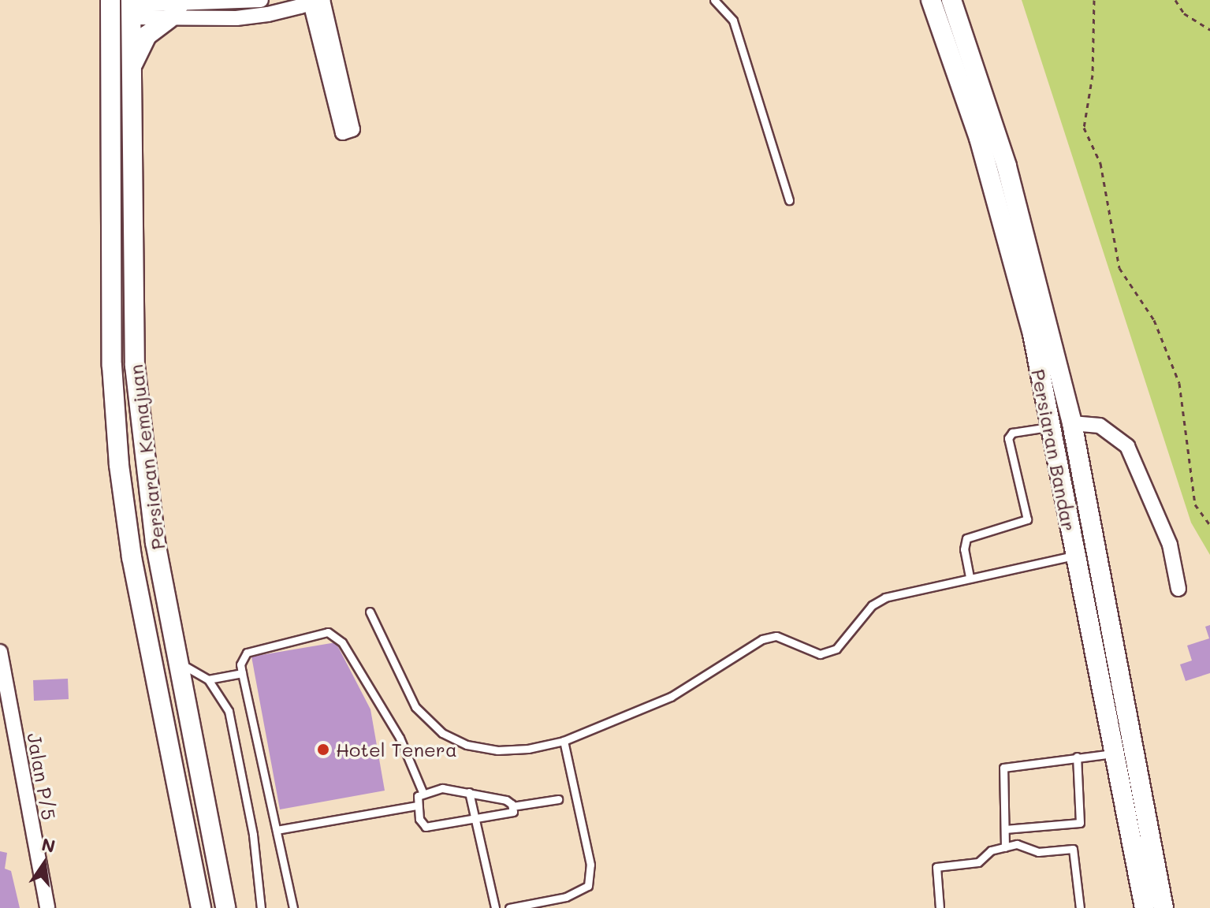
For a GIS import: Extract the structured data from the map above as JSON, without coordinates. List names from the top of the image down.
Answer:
{
  "streets": {
    "main road": ["Persiaran Bandar", "Persiaran Kemajuan"],
    "street": ["Jalan P/5"]
  },
  "places": ["Hotel Tenera"],
  "north": "top"
}
